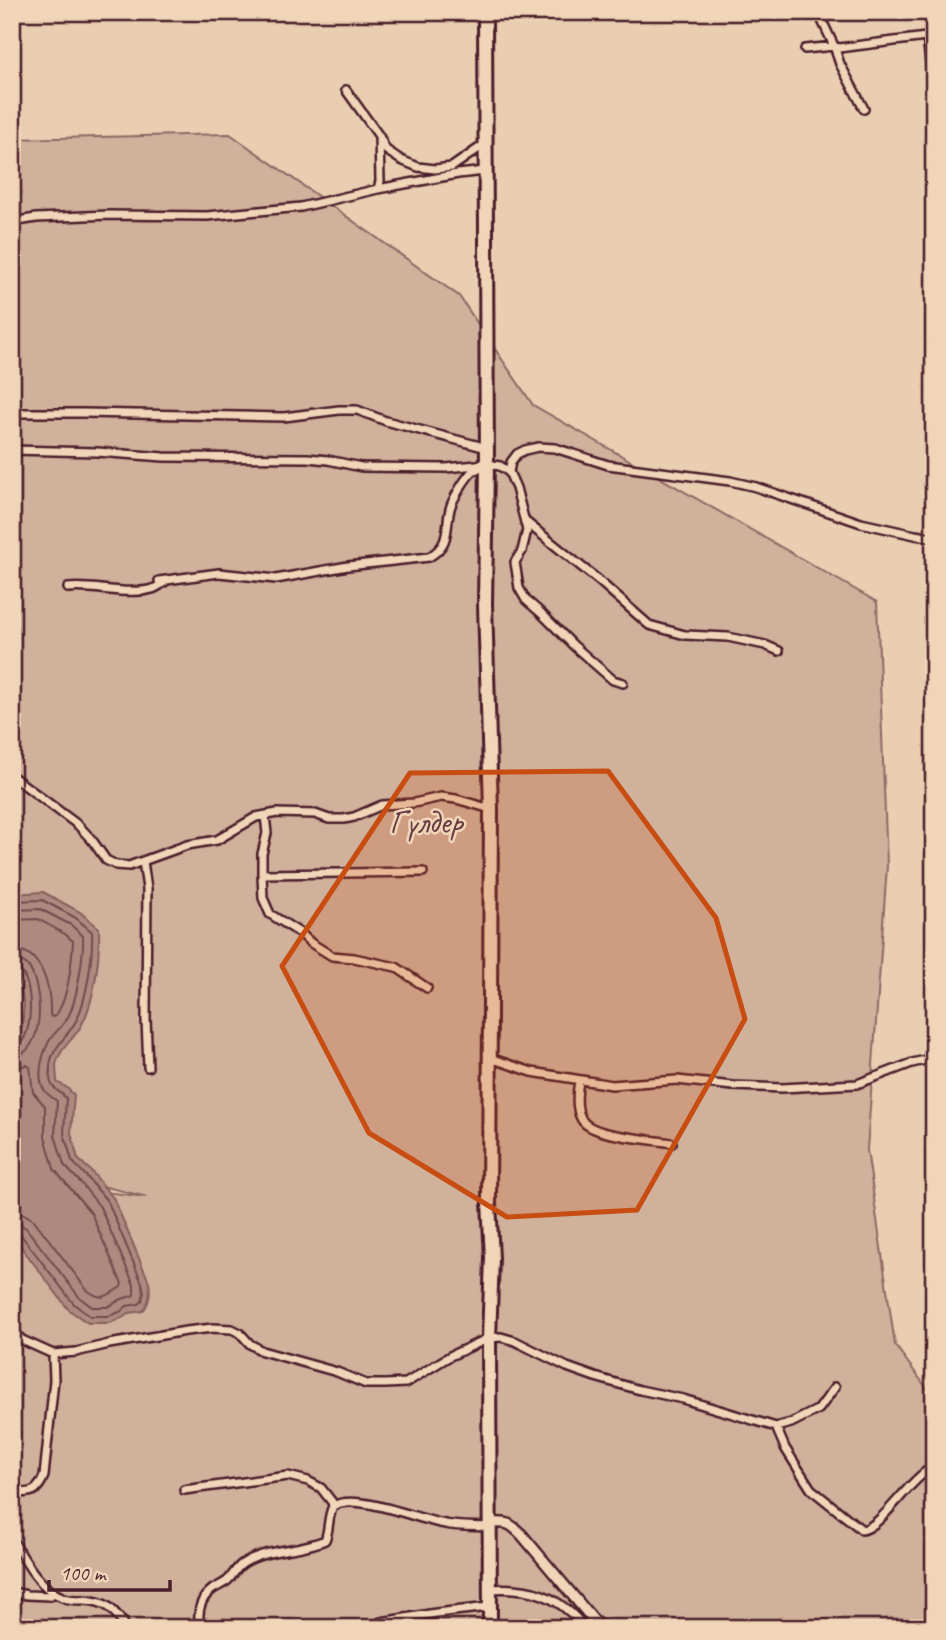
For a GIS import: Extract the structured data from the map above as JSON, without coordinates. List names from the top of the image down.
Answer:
{
  "parks": ["Гүлдер"],
  "scale_bar": "100 m"
}
